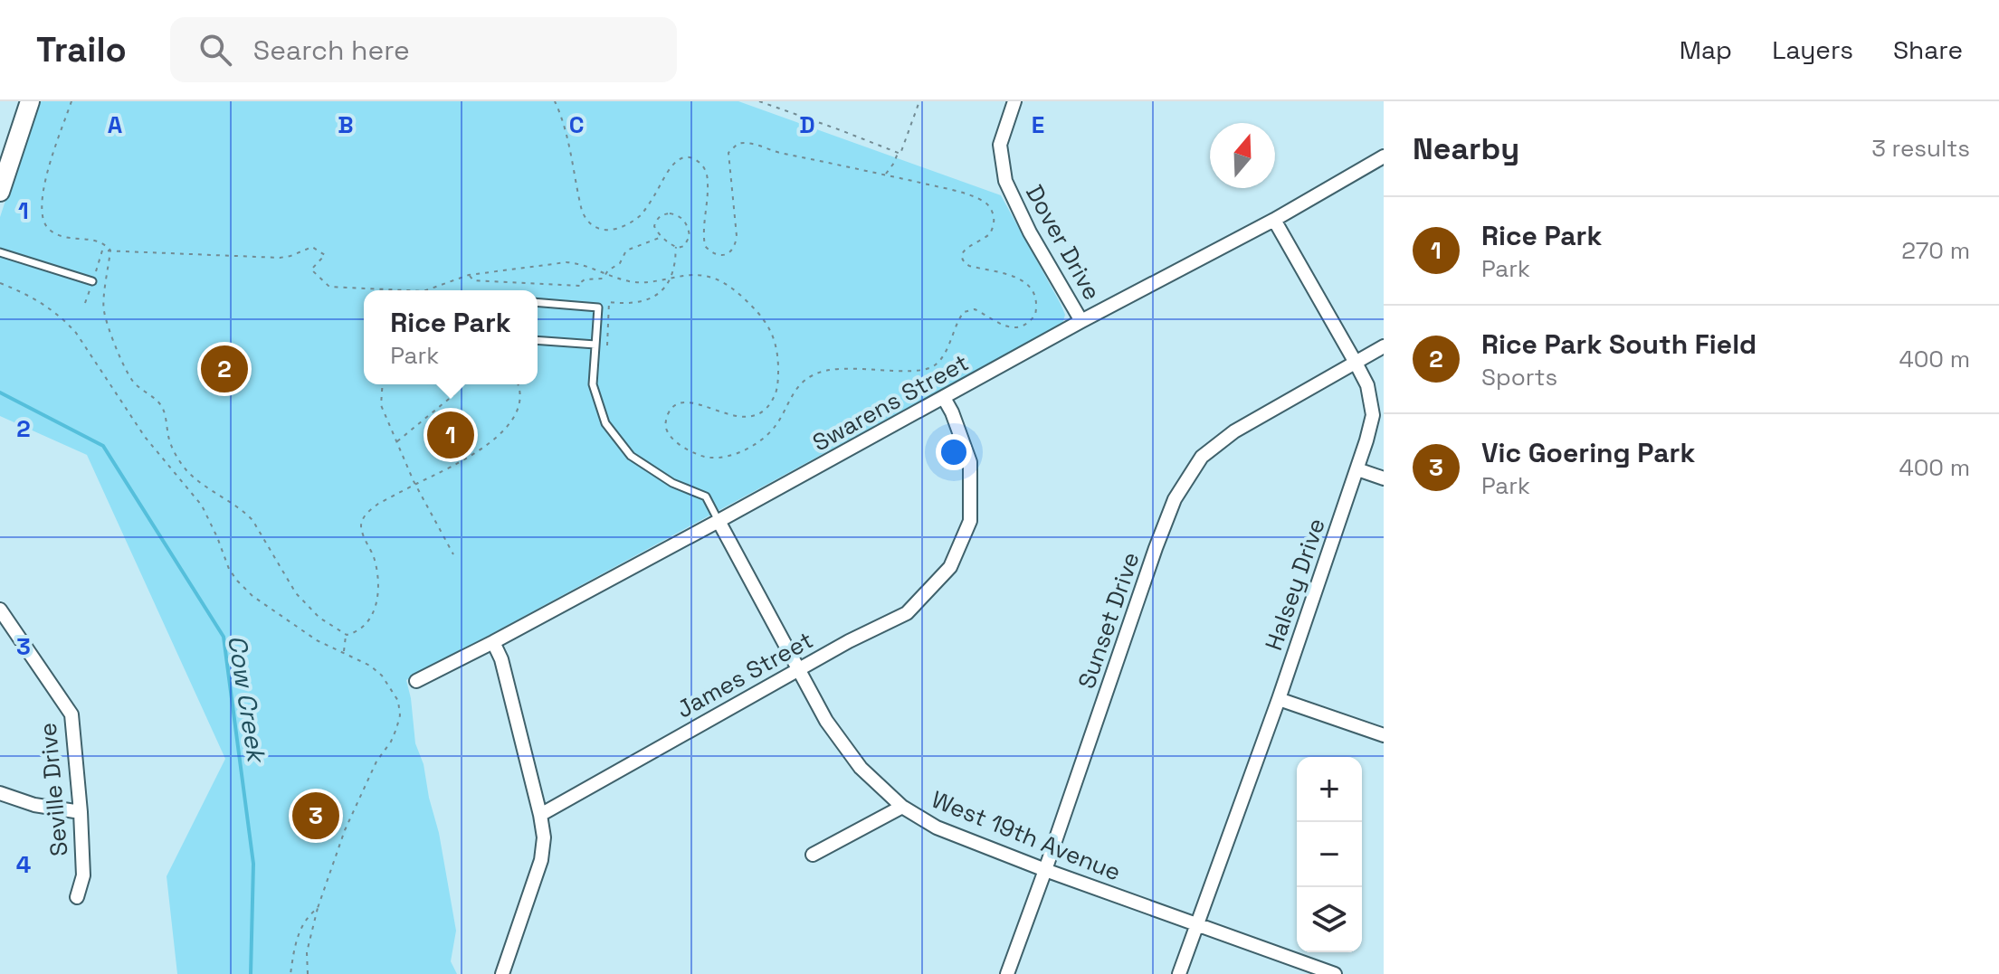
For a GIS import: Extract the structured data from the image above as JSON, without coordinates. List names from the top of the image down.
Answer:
{
  "streets": {
    "street": [
      "Dover Drive",
      "Swarens Street",
      "Halsey Drive",
      "Sunset Drive",
      "James Street",
      "Seville Drive",
      "West 19th Avenue"
    ]
  },
  "crossings": [
    ["Dover Drive", "Swarens Street"],
    ["Swarens Street", "Halsey Drive"],
    ["Swarens Street", "James Street"],
    ["Swarens Street", "West 19th Avenue"],
    ["Halsey Drive", "Sunset Drive"],
    ["Halsey Drive", "West 19th Avenue"],
    ["Sunset Drive", "West 19th Avenue"],
    ["James Street", "West 19th Avenue"]
  ],
  "water": ["Cow Creek"],
  "north": "top",
  "page": {
    "header": "Trailo",
    "search": "Search here",
    "nav": ["Map", "Layers", "Share"],
    "heading": ["Nearby", "3 results"],
    "list": [
      {
        "mark": "1",
        "name": "Rice Park",
        "note": "Park",
        "value": "270 m"
      },
      {
        "mark": "2",
        "name": "Rice Park South Field",
        "note": "Sports",
        "value": "400 m"
      },
      {
        "mark": "3",
        "name": "Vic Goering Park",
        "note": "Park",
        "value": "400 m"
      }
    ],
    "popup": ["Rice Park", "Park"],
    "pins": ["2", "1", "3"],
    "map_buttons": ["+", "−"]
  },
  "grid": {
    "columns": [
      "A",
      "B",
      "C",
      "D",
      "E"
    ],
    "rows": [
      "1",
      "2",
      "3",
      "4"
    ]
  }
}
